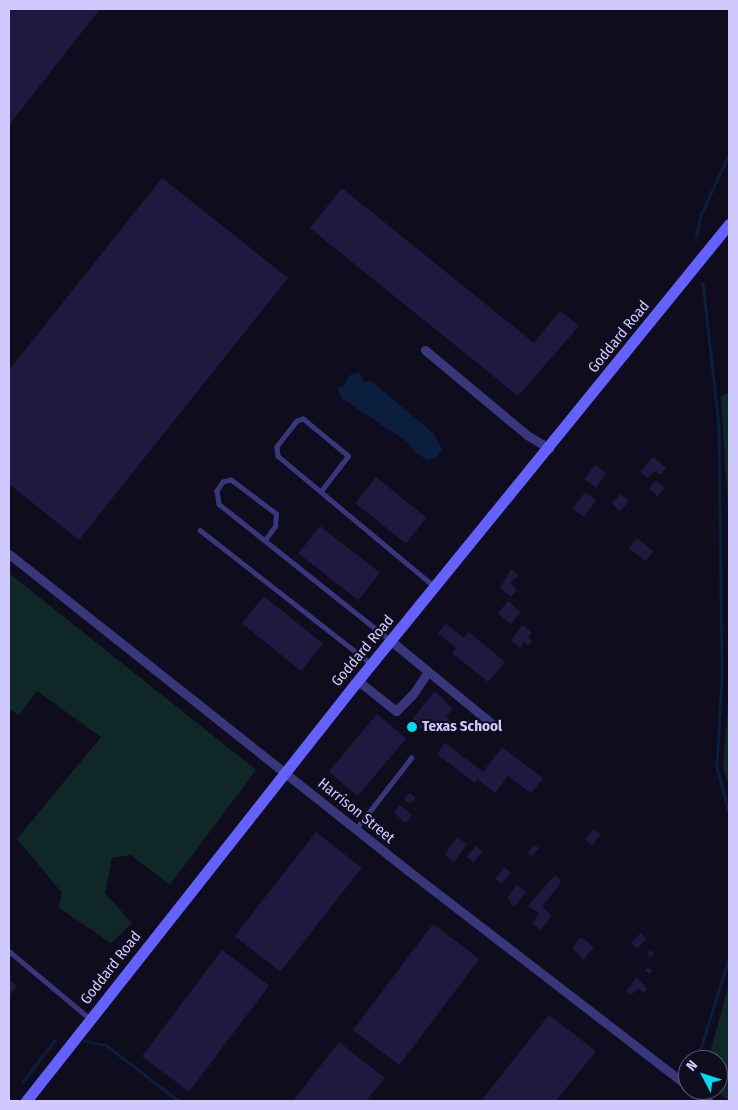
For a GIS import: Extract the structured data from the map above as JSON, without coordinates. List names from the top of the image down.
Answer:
{
  "streets": {
    "main road": ["Goddard Road"],
    "street": ["Harrison Street"]
  },
  "crossings": [
    ["Goddard Road", "Harrison Street"]
  ],
  "places": ["Texas School"],
  "north": "top left"
}
